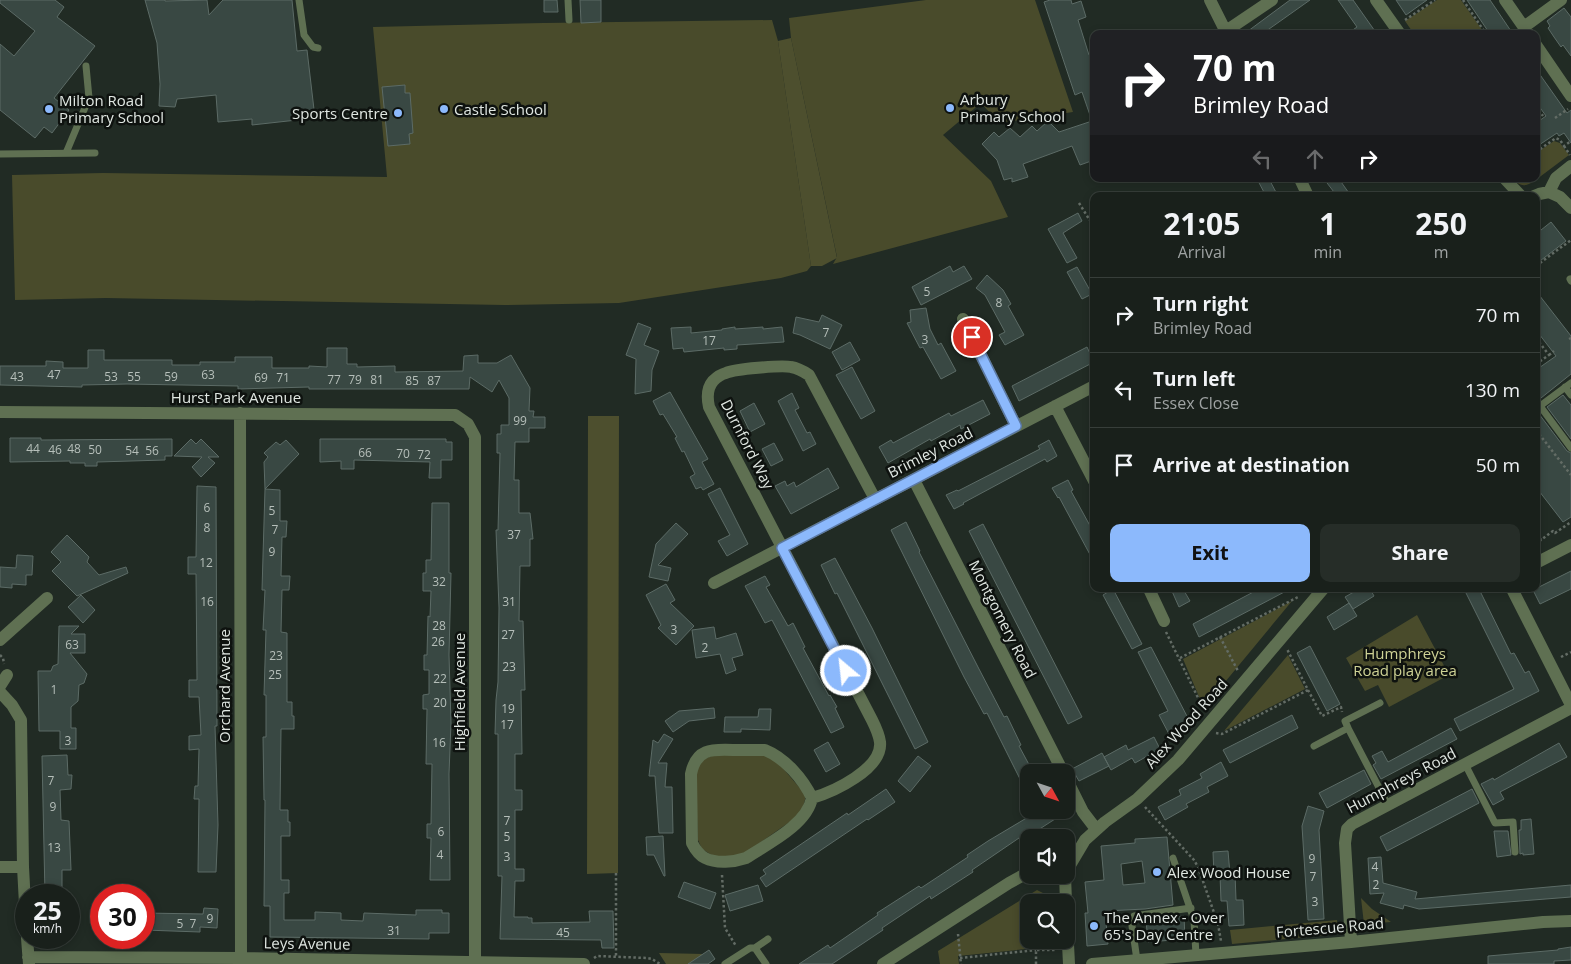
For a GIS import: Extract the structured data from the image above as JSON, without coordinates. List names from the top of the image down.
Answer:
{
  "streets": {
    "street": [
      "Hurst Park Avenue",
      "Durnford Way",
      "Brimley Road",
      "Montgomery Road",
      "Orchard Avenue",
      "Highfield Avenue",
      "Alex Wood Road",
      "Humphreys Road",
      "Fortescue Road",
      "Leys Avenue"
    ]
  },
  "crossings": [
    ["Hurst Park Avenue", "Orchard Avenue"],
    ["Hurst Park Avenue", "Highfield Avenue"],
    ["Durnford Way", "Brimley Road"],
    ["Brimley Road", "Montgomery Road"],
    ["Orchard Avenue", "Leys Avenue"],
    ["Highfield Avenue", "Leys Avenue"],
    ["Humphreys Road", "Fortescue Road"]
  ],
  "parks": ["Humphreys Road play area"],
  "places": [
    "Arbury Primary School",
    "Milton Road Primary School",
    "Castle School",
    "Sports Centre",
    "Alex Wood House",
    "The Annex - Over 65's Day Centre"
  ],
  "house_numbers": [
    "5",
    "8",
    "7",
    "3",
    "17",
    "47",
    "63",
    "43",
    "53",
    "55",
    "59",
    "69",
    "71",
    "77",
    "79",
    "81",
    "85",
    "87",
    "99",
    "44",
    "48",
    "46",
    "50",
    "54",
    "56",
    "66",
    "70",
    "72",
    "6",
    "5",
    "8",
    "7",
    "37",
    "9",
    "12",
    "32",
    "16",
    "31",
    "28",
    "3",
    "27",
    "26",
    "63",
    "2",
    "23",
    "23",
    "25",
    "22",
    "1",
    "20",
    "19",
    "17",
    "3",
    "16",
    "7",
    "9",
    "7",
    "6",
    "5",
    "13",
    "4",
    "3",
    "9",
    "4",
    "7",
    "2",
    "3",
    "9",
    "5",
    "7",
    "31",
    "45"
  ],
  "north": "bottom right",
  "page": {
    "turn": ["70 m", "Brimley Road"],
    "eta": [
      "21:05",
      "Arrival",
      "1",
      "min",
      "250",
      "m"
    ],
    "list": [
      {
        "name": "Turn right",
        "note": "Brimley Road",
        "value": "70 m"
      },
      {
        "name": "Turn left",
        "note": "Essex Close",
        "value": "130 m"
      },
      {
        "name": "Arrive at destination",
        "value": "50 m"
      }
    ],
    "buttons": ["Exit", "Share"],
    "speed": "25 km/h",
    "limit": "30"
  }
}
